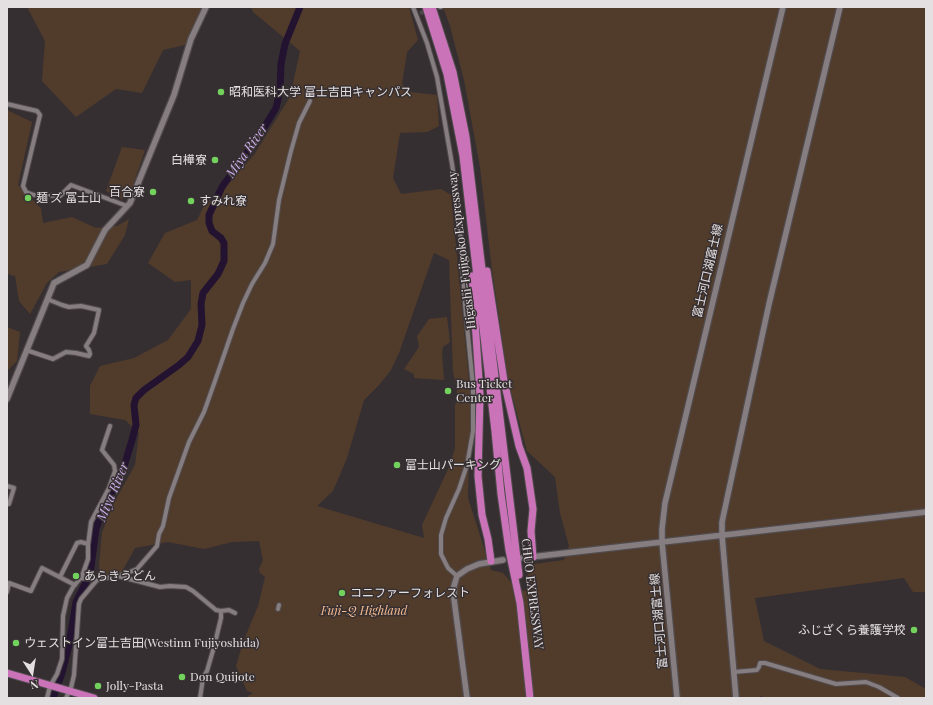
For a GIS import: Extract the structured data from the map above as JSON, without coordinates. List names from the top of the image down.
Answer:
{
  "streets": {
    "highway": ["Higashi-Fujigoko Expressway", "CHUO EXPRESSWAY"],
    "main road": ["富士河口湖富士線"]
  },
  "crossings": [
    ["Higashi-Fujigoko Expressway", "CHUO EXPRESSWAY"]
  ],
  "water": ["Miya River"],
  "parks": ["Fuji-Q Highland"],
  "places": [
    "昭和医科大学 富士吉田キャンパス",
    "白樺寮",
    "百合寮",
    "麺'ズ 冨士山",
    "すみれ寮",
    "Bus Ticket Center",
    "富士山パーキング",
    "あらきうどん",
    "コニファーフォレスト",
    "ふじざくら養護学校",
    "ウェストイン富士吉田(Westinn Fujiyoshida)",
    "Don Quijote",
    "Jolly-Pasta"
  ],
  "north": "bottom"
}
